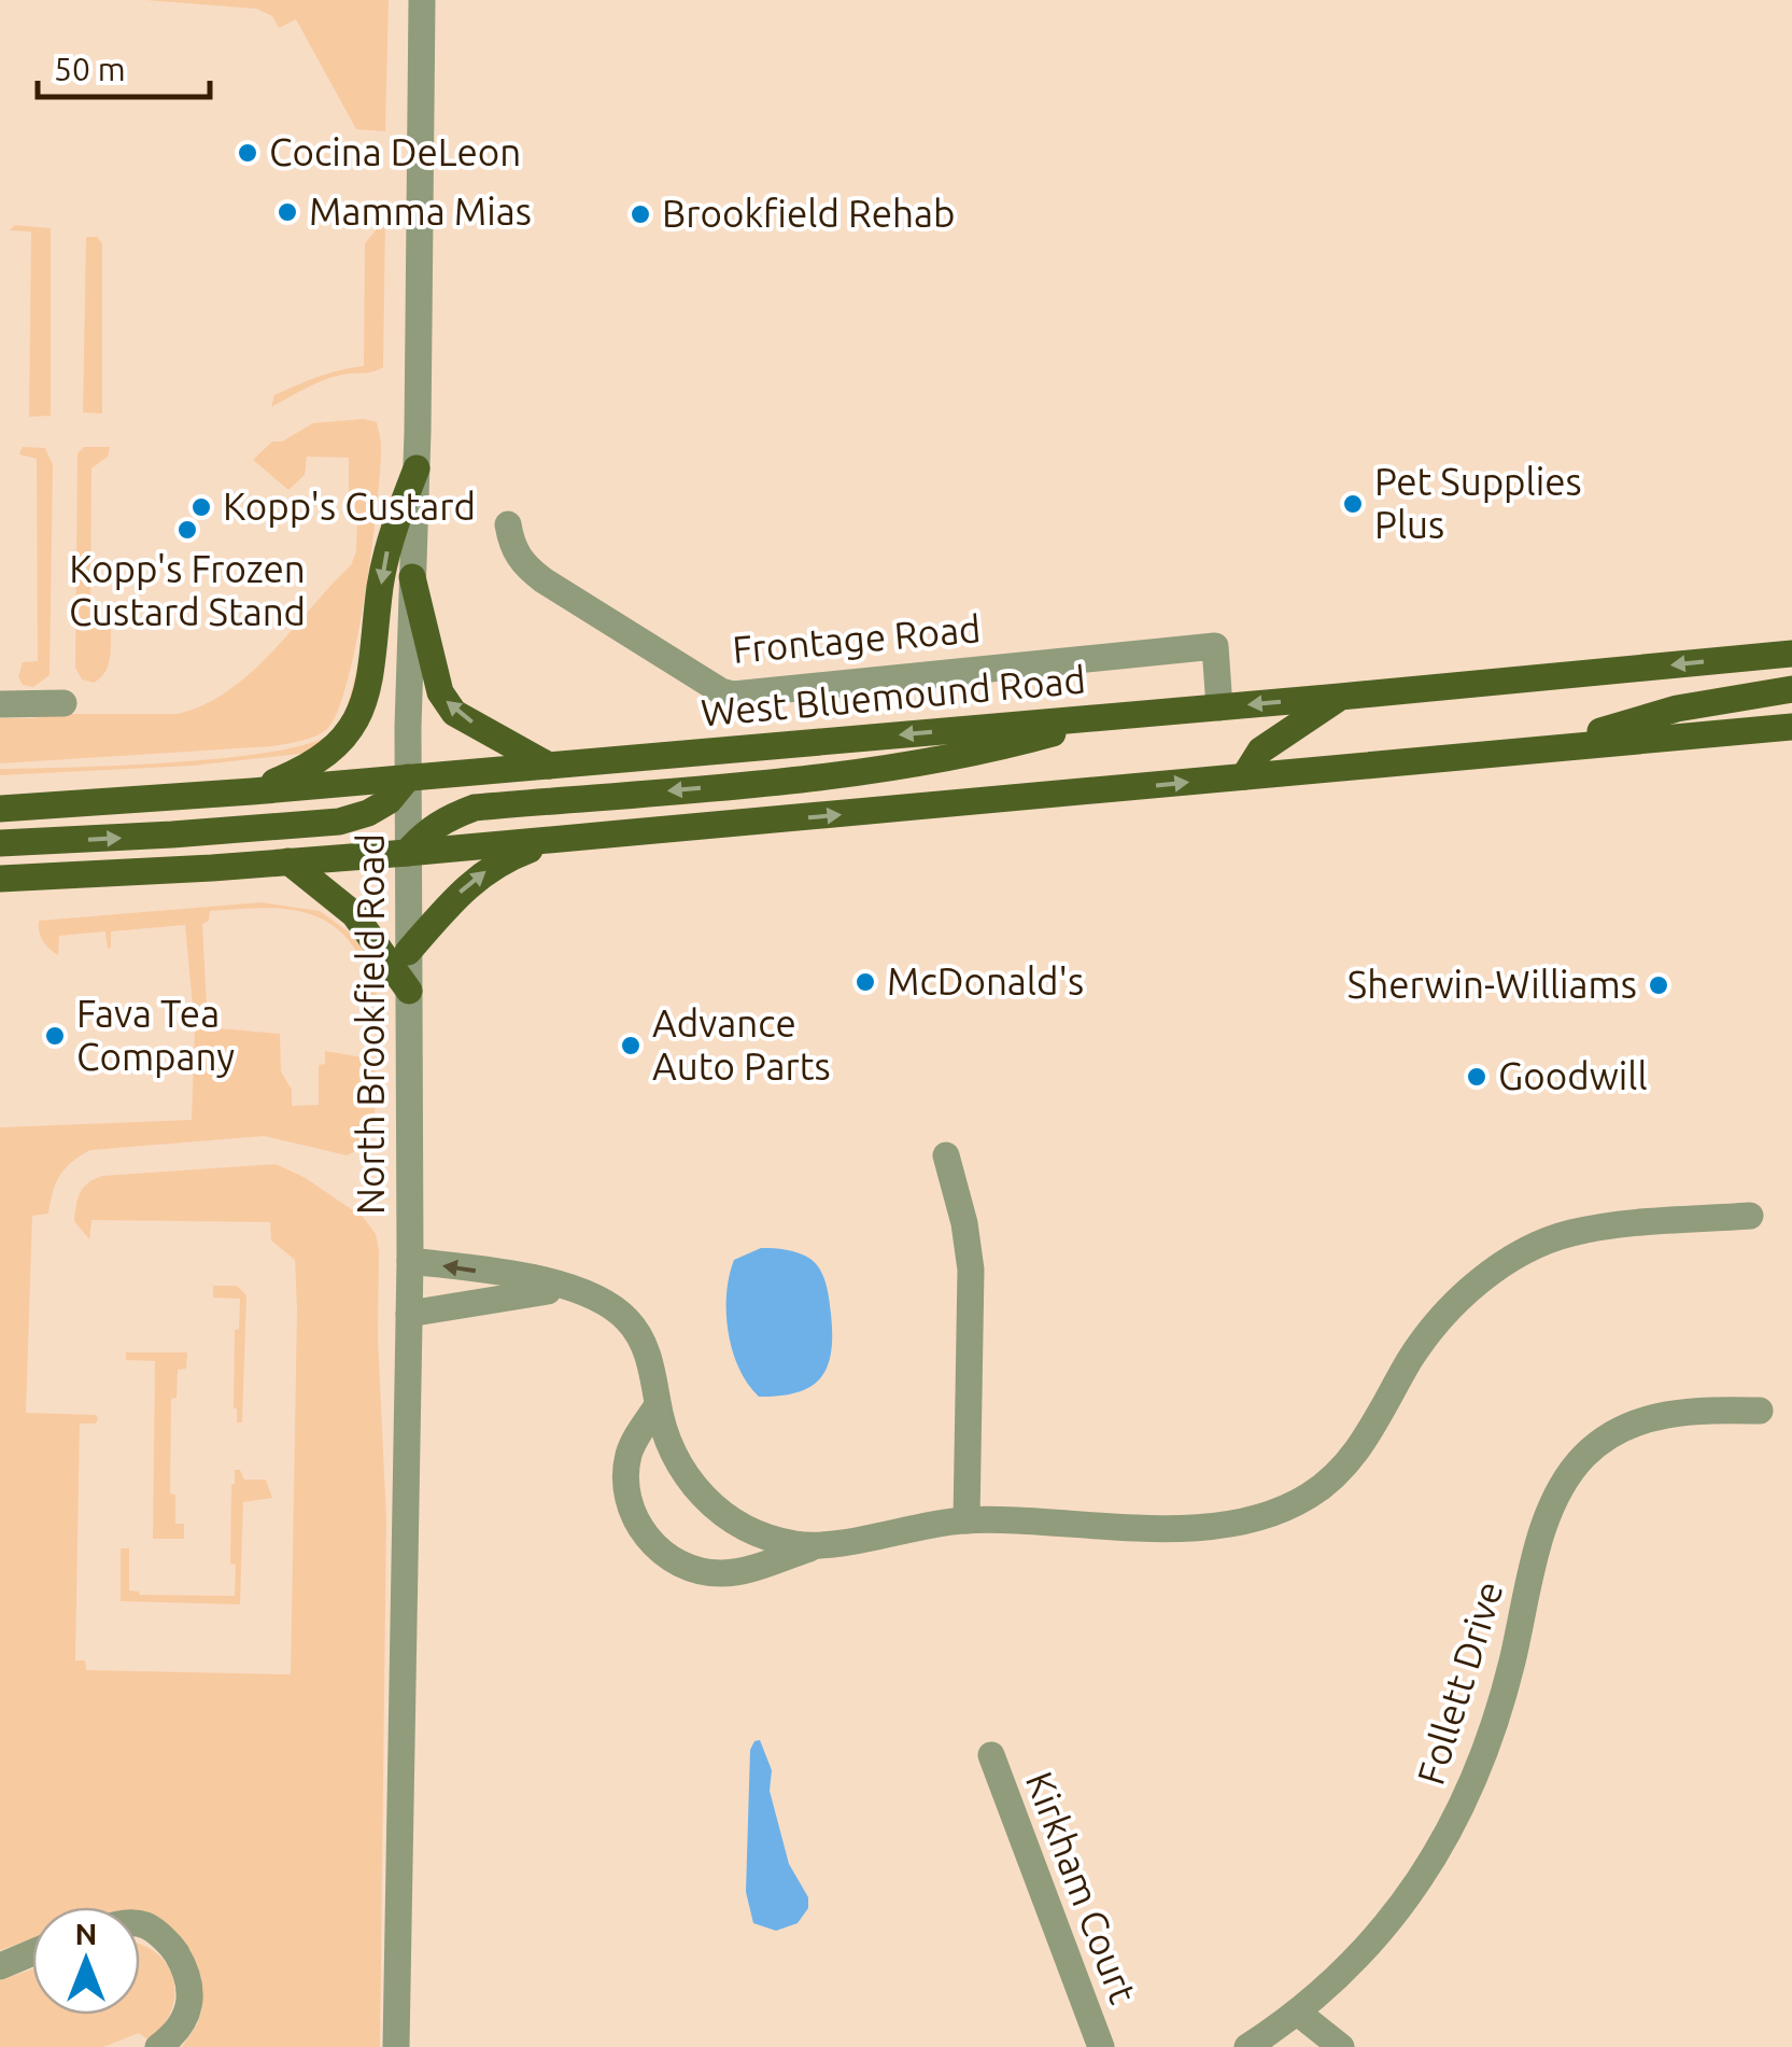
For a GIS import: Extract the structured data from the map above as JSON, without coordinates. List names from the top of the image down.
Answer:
{
  "streets": {
    "main road": ["West Bluemound Road"],
    "street": [
      "Frontage Road",
      "North Brookfield Road",
      "Follett Drive",
      "Kirkham Court"
    ]
  },
  "crossings": [
    ["Frontage Road", "West Bluemound Road"],
    ["West Bluemound Road", "North Brookfield Road"]
  ],
  "places": [
    "Cocina DeLeon",
    "Mamma Mias",
    "Brookfield Rehab",
    "Pet Supplies Plus",
    "Kopp's Custard",
    "Kopp's Frozen Custard Stand",
    "McDonald's",
    "Sherwin-Williams",
    "Fava Tea Company",
    "Advance Auto Parts",
    "Goodwill"
  ],
  "scale_bar": "50 m",
  "north": "top"
}
